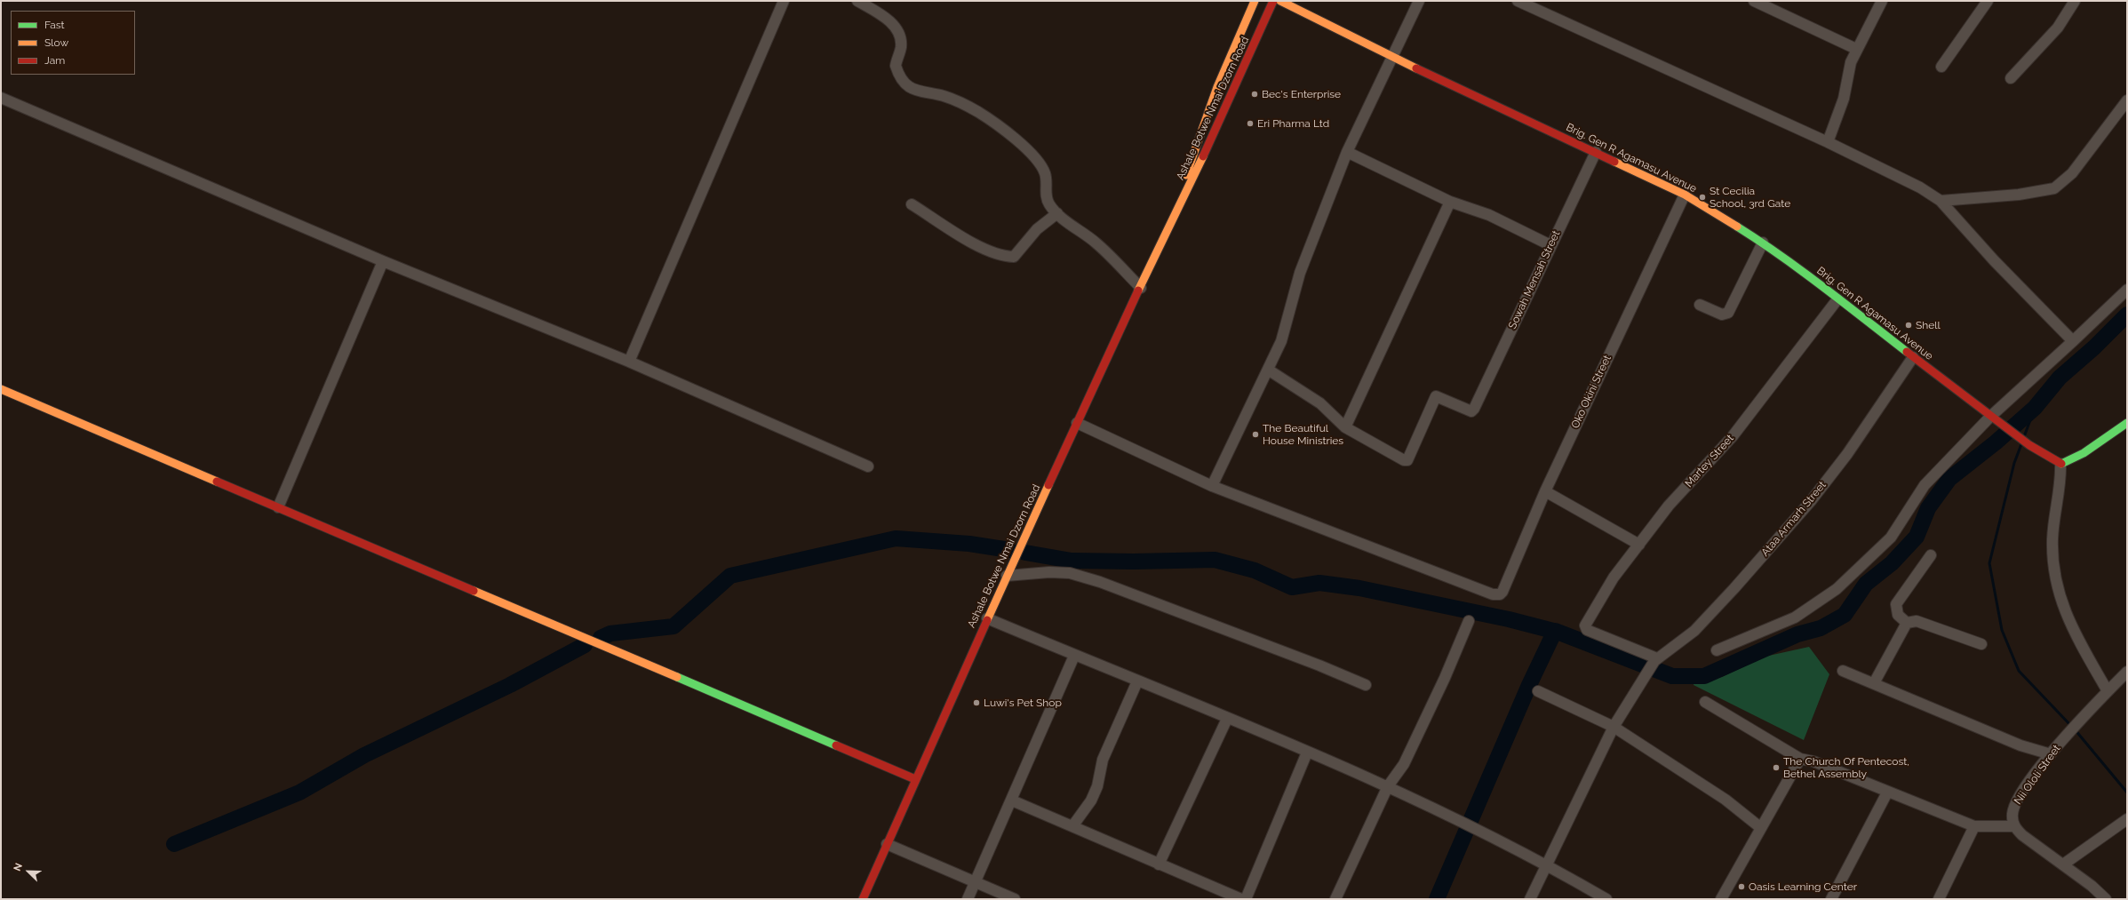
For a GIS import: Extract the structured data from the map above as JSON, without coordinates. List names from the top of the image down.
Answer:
{
  "streets": {
    "street": [
      "Ashale Botwe Nmai Dzorn Road",
      "Brig. Gen R Agamasu Avenue",
      "Sowah Mensah Street",
      "Oko Okini Street",
      "Martey Street",
      "Ataa Armarh Street",
      "Nii Ololi Street"
    ]
  },
  "crossings": [
    ["Brig. Gen R Agamasu Avenue", "Sowah Mensah Street"],
    ["Brig. Gen R Agamasu Avenue", "Oko Okini Street"],
    ["Brig. Gen R Agamasu Avenue", "Martey Street"],
    ["Brig. Gen R Agamasu Avenue", "Ataa Armarh Street"],
    ["Martey Street", "Ataa Armarh Street"]
  ],
  "places": [
    "Bec's Enterprise",
    "Eri Pharma Ltd",
    "St Cecilia School, 3rd Gate",
    "Shell",
    "The Beautiful House Ministries",
    "Luwi's Pet Shop",
    "The Church Of Pentecost, Bethel Assembly",
    "Oasis Learning Center"
  ],
  "legend": ["Fast", "Slow", "Jam"],
  "north": "top left"
}
